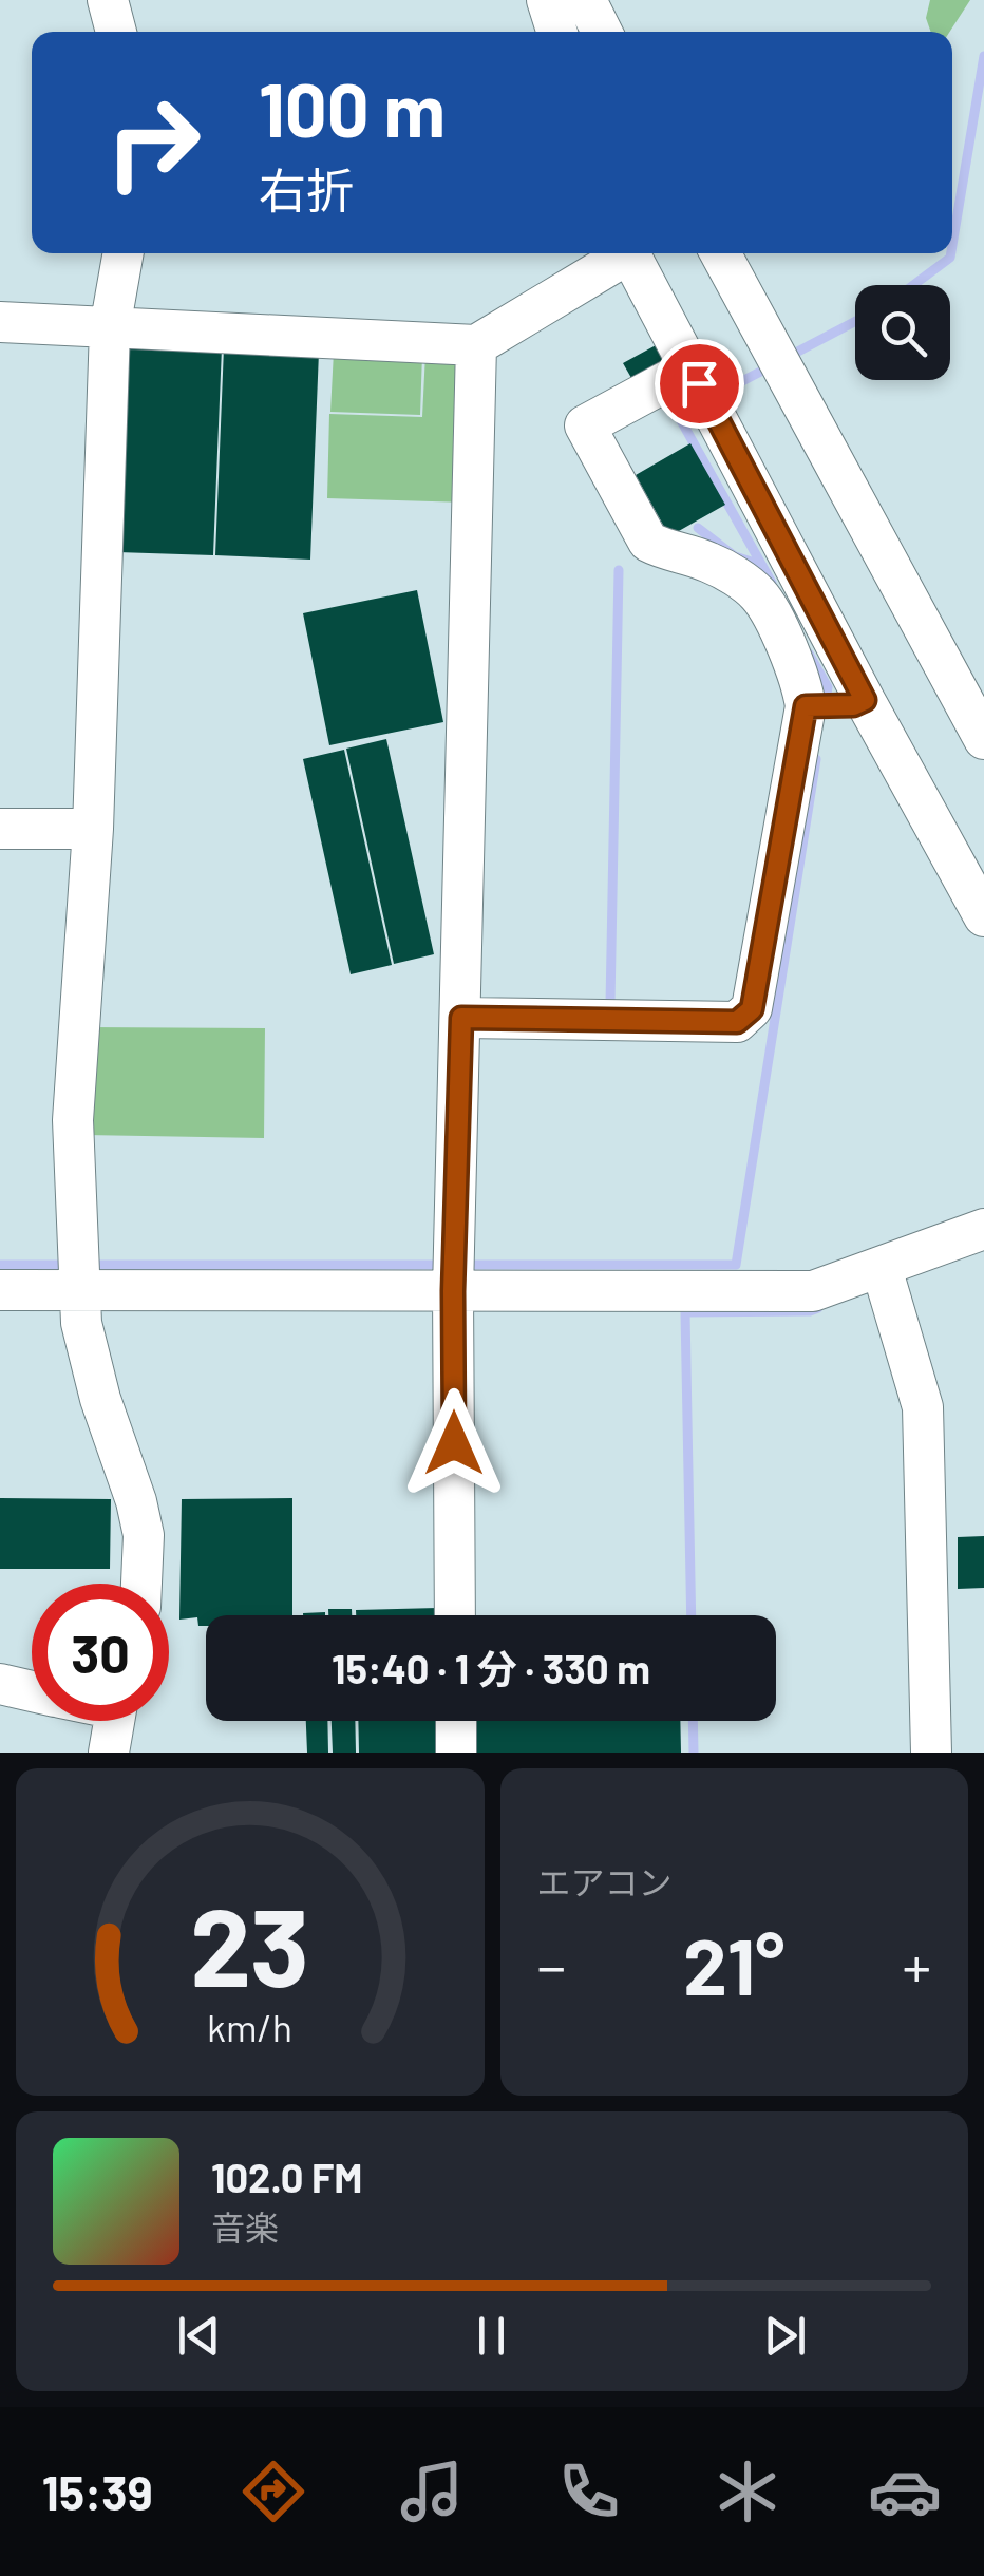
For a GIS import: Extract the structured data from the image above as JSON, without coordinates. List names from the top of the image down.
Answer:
{
  "page": {
    "turn": ["100 m", "右折"],
    "limit": "30",
    "trip": "15:40 · 1 分 · 330 m",
    "tile": "エアコン",
    "heat": ["−", "21°", "+"],
    "song": ["102.0 FM", "音楽"],
    "tabs": "15:39",
    "gauge": ["23", "km/h"]
  }
}
